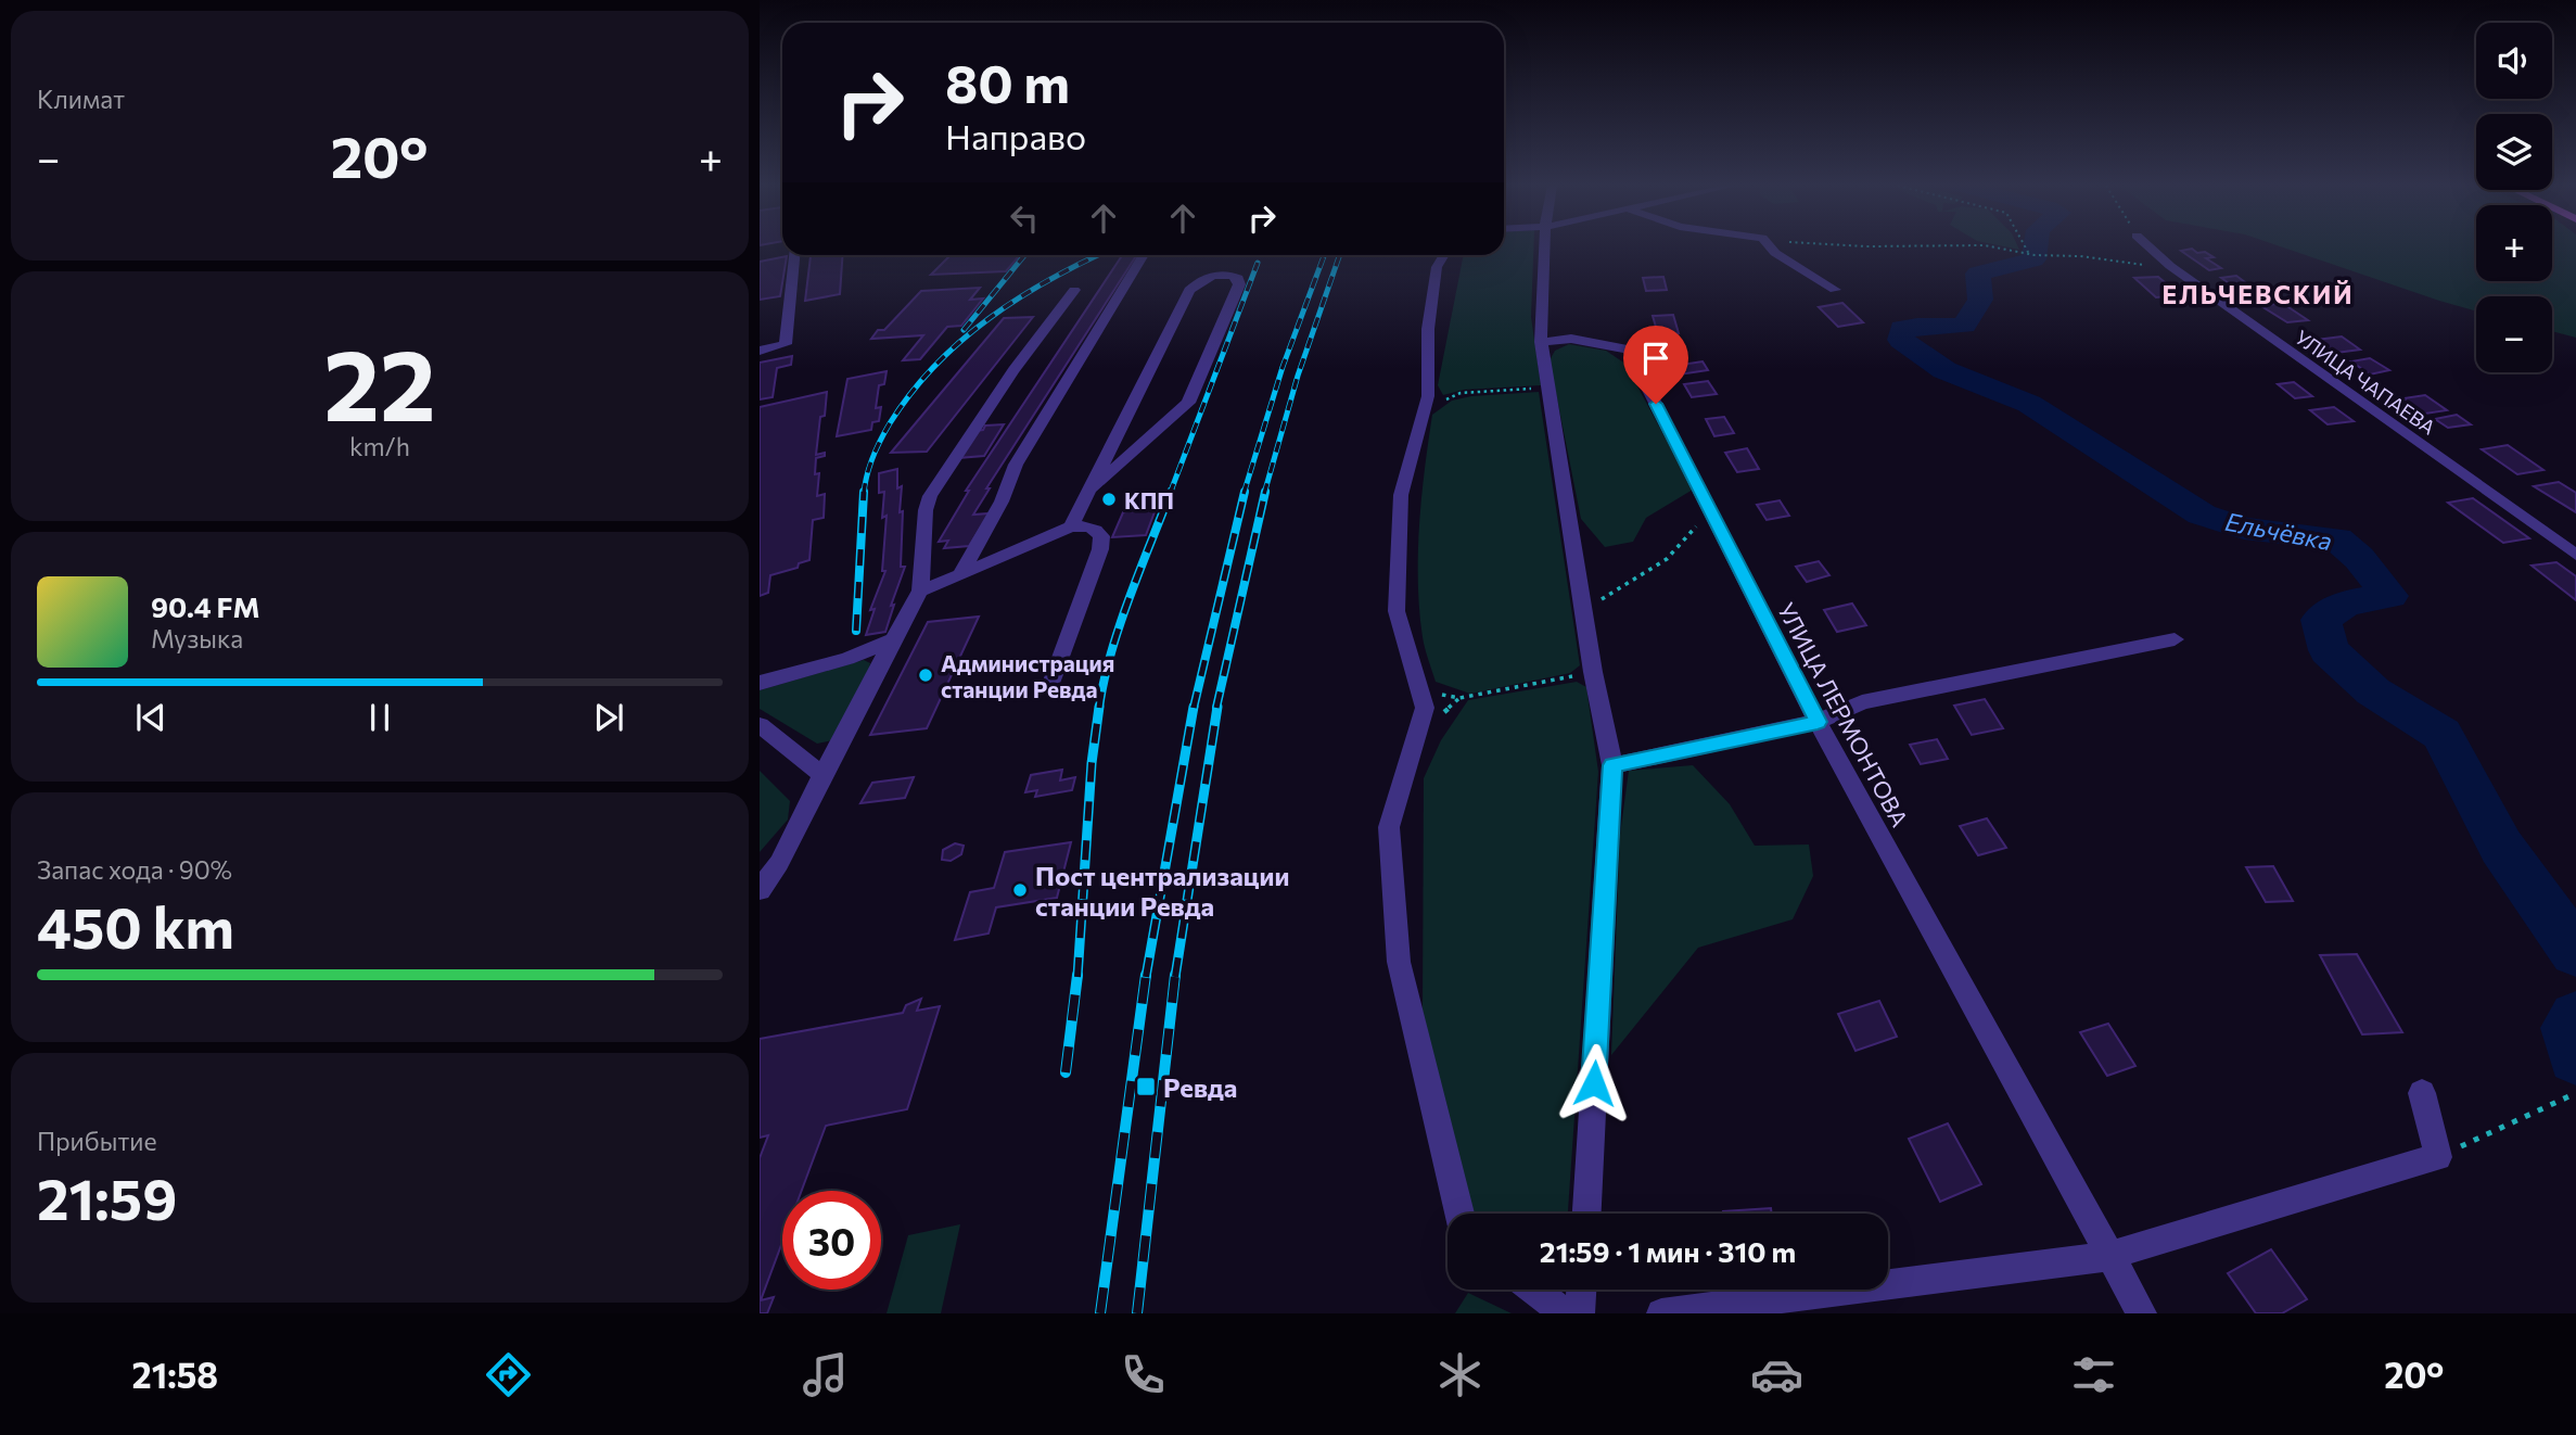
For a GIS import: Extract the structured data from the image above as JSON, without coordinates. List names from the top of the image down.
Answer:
{
  "streets": {
    "street": ["УЛИЦА ЧАПАЕВА", "УЛИЦА ЛЕРМОНТОВА"]
  },
  "districts": ["ЕЛЬЧЕВСКИЙ"],
  "water": ["Ельчёвка"],
  "places": {
    "other": ["КПП", "Администрация станции Ревда", "Пост централизации станции Ревда"],
    "transit": ["Ревда"]
  },
  "page": {
    "tile": [
      "Климат",
      ["22", "km/h"],
      ["Запас хода · 90%", "450 km"],
      ["Прибытие", "21:59"]
    ],
    "map_buttons": ["+", "−"],
    "turn": ["80 m", "Направо"],
    "heat": ["−", "20°", "+"],
    "song": ["90.4 FM", "Музыка"],
    "limit": "30",
    "trip": "21:59 · 1 мин · 310 m",
    "tabs": ["21:58", "20°"]
  }
}
